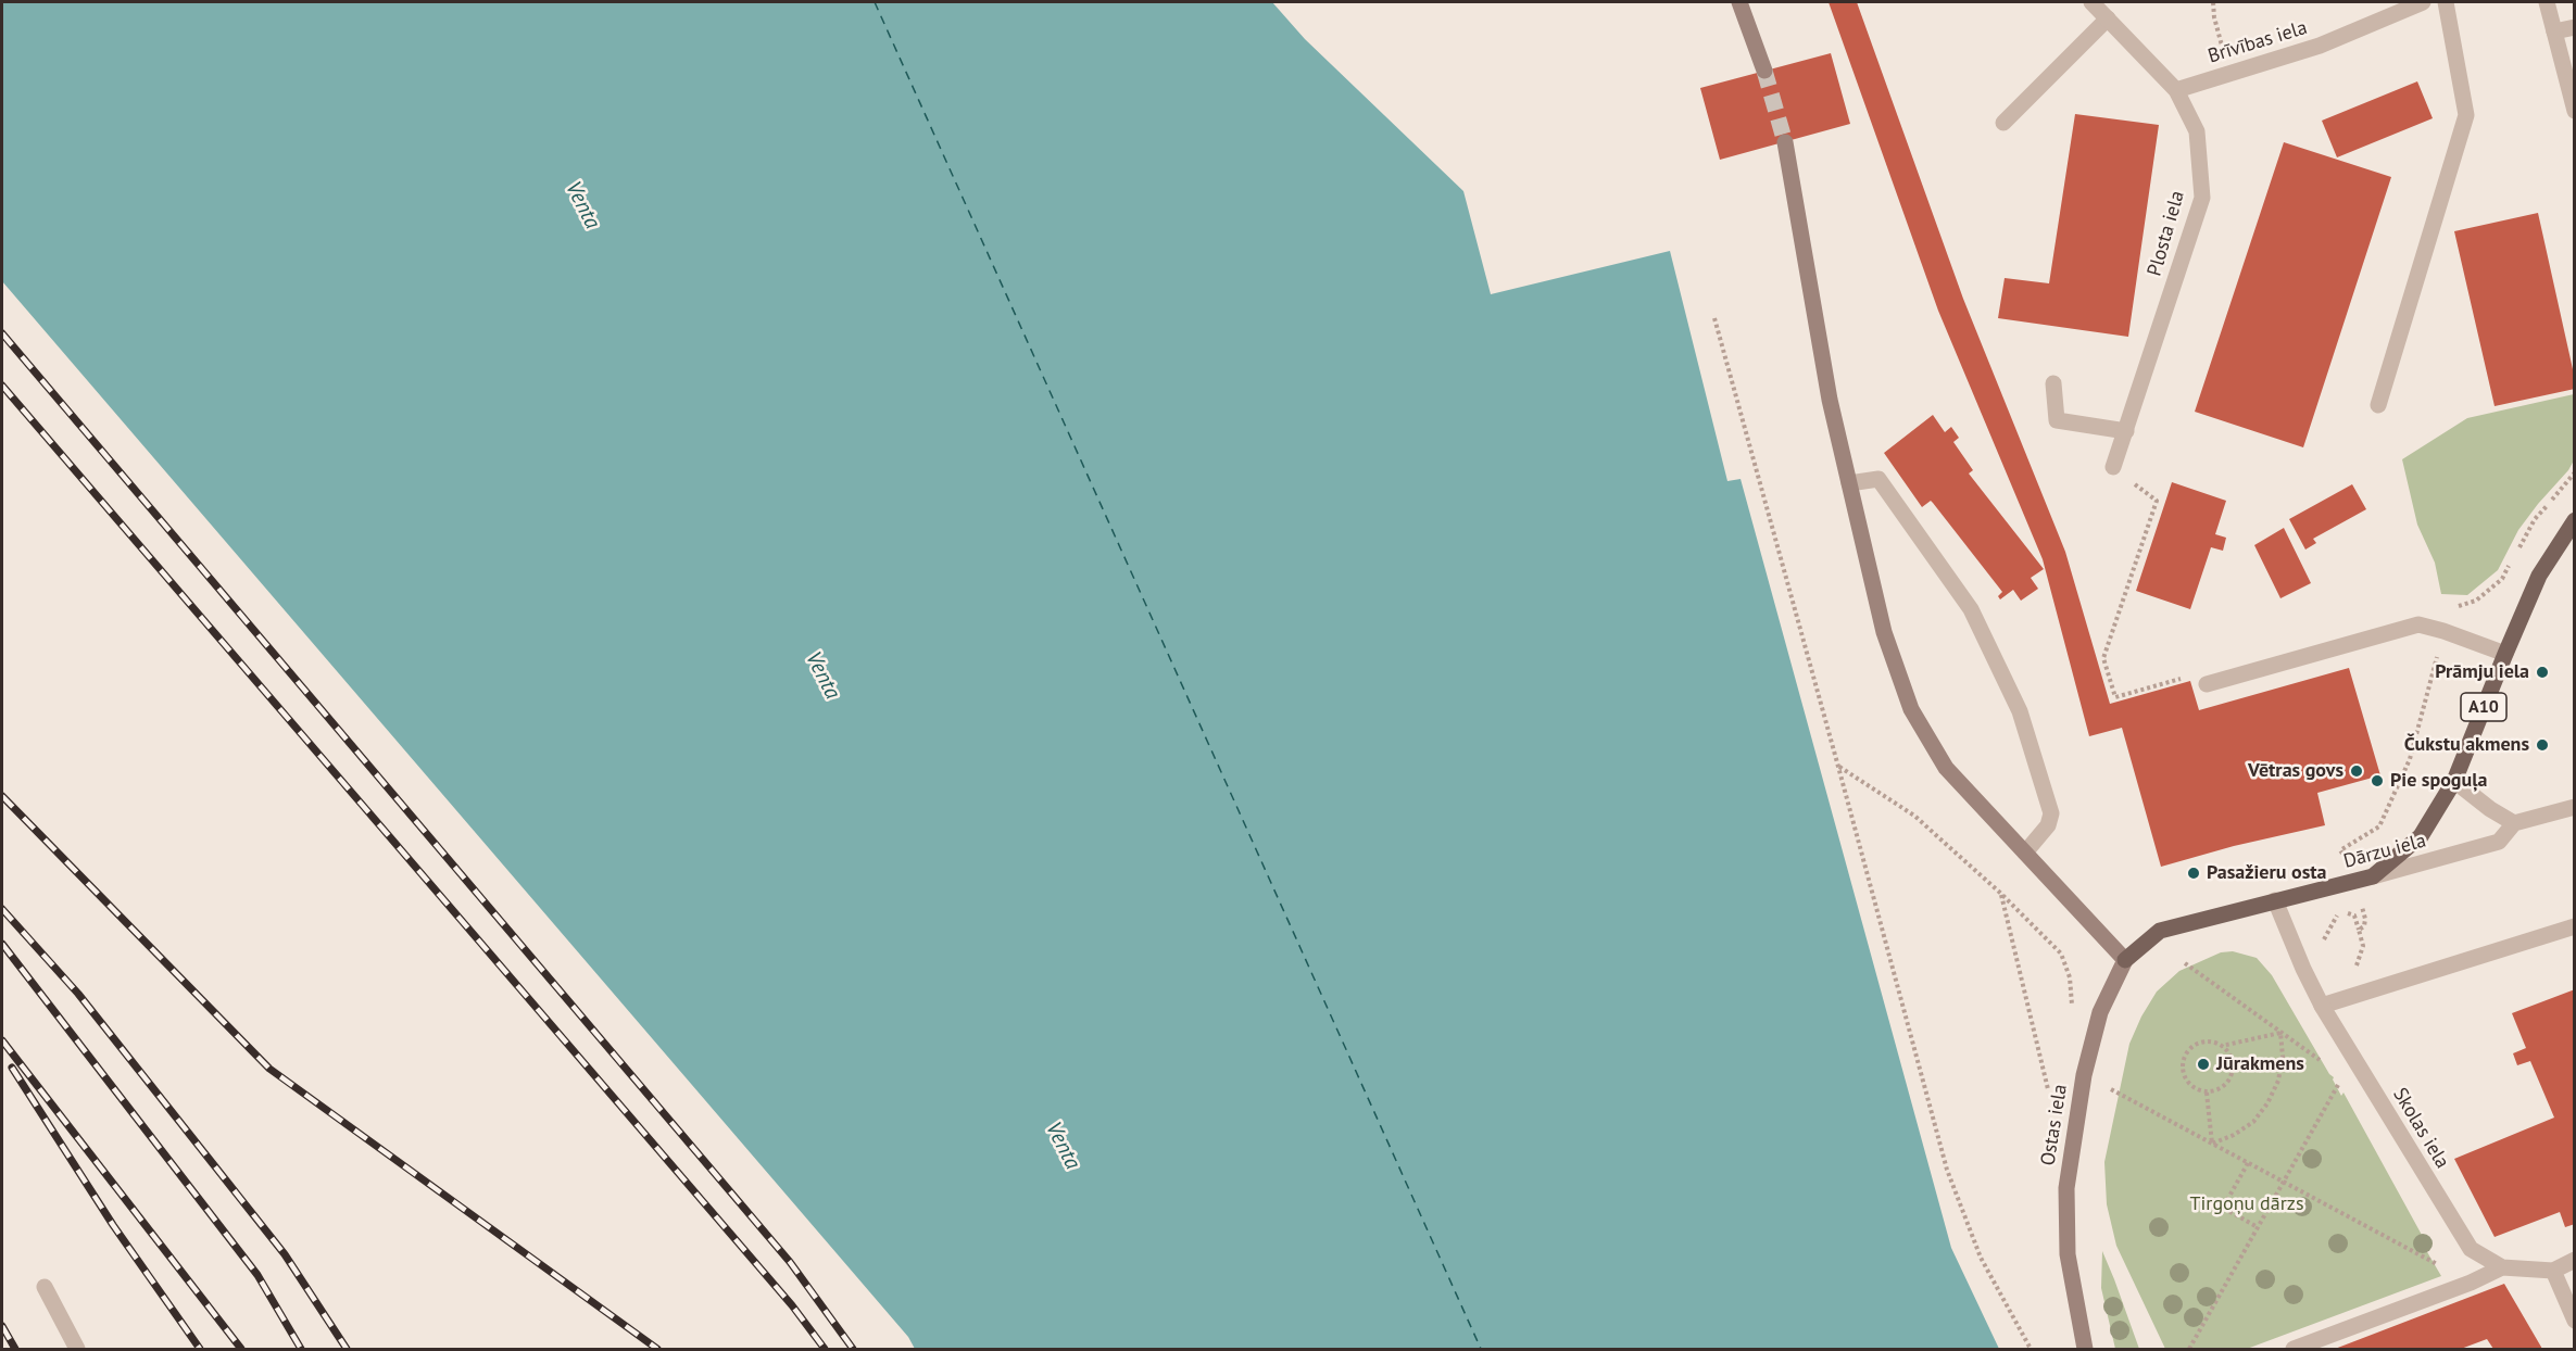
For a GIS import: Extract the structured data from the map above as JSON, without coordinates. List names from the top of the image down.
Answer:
{
  "streets": {
    "main road": ["A10", "Dārzu iela", "Ostas iela"],
    "street": ["Brīvības iela", "Plosta iela", "Skolas iela"]
  },
  "crossings": [
    ["Brīvības iela", "Plosta iela"],
    ["A10", "Dārzu iela"],
    ["Dārzu iela", "Ostas iela"],
    ["Dārzu iela", "Skolas iela"]
  ],
  "water": ["Venta"],
  "parks": ["Tirgoņu dārzs"],
  "places": [
    "Prāmju iela",
    "Čukstu akmens",
    "Vētras govs",
    "Pie spoguļa",
    "Pasažieru osta",
    "Jūrakmens"
  ]
}
